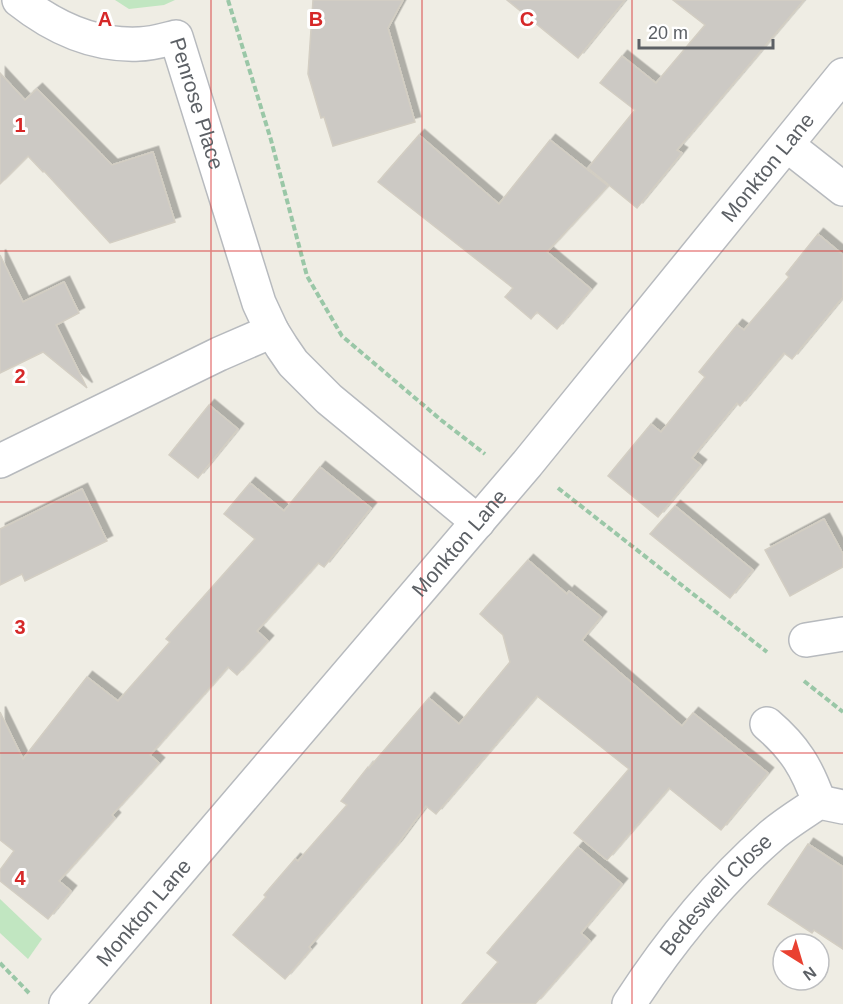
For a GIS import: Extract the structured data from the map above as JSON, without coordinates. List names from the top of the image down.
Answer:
{
  "streets": {
    "street": ["Penrose Place", "Monkton Lane", "Bedeswell Close"]
  },
  "crossings": [
    ["Penrose Place", "Monkton Lane"]
  ],
  "scale_bar": "20 m",
  "north": "bottom right",
  "grid": {
    "columns": ["A", "B", "C"],
    "rows": [
      "1",
      "2",
      "3",
      "4"
    ]
  }
}
